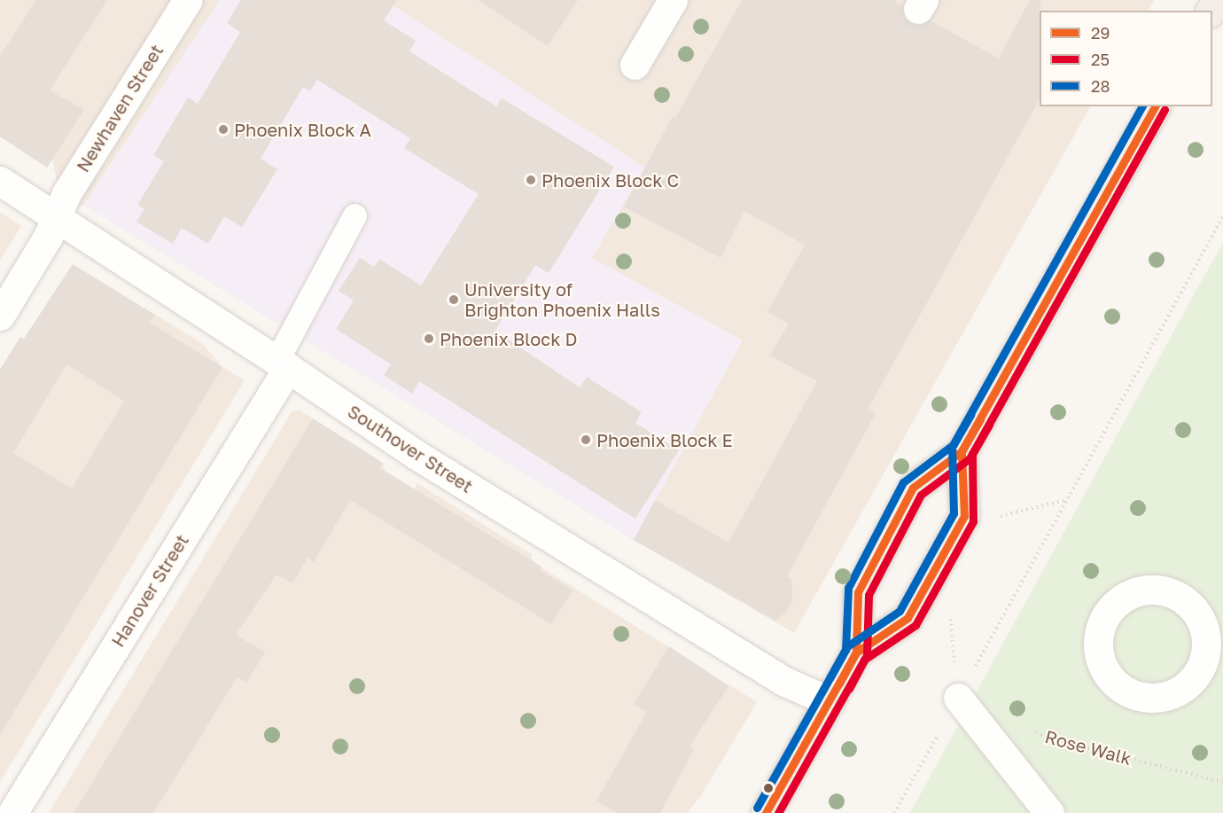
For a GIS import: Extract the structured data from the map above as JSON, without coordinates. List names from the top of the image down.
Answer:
{
  "streets": {
    "street": ["Newhaven Street", "Southover Street", "Hanover Street"],
    "path": ["Rose Walk"]
  },
  "crossings": [
    ["Newhaven Street", "Southover Street"],
    ["Southover Street", "Hanover Street"]
  ],
  "places": [
    "Phoenix Block A",
    "Phoenix Block C",
    "University of Brighton Phoenix Halls",
    "Phoenix Block D",
    "Phoenix Block E"
  ],
  "lines": ["transit line 29", "transit line 28", "transit line 25"],
  "legend": ["29", "25", "28"]
}
